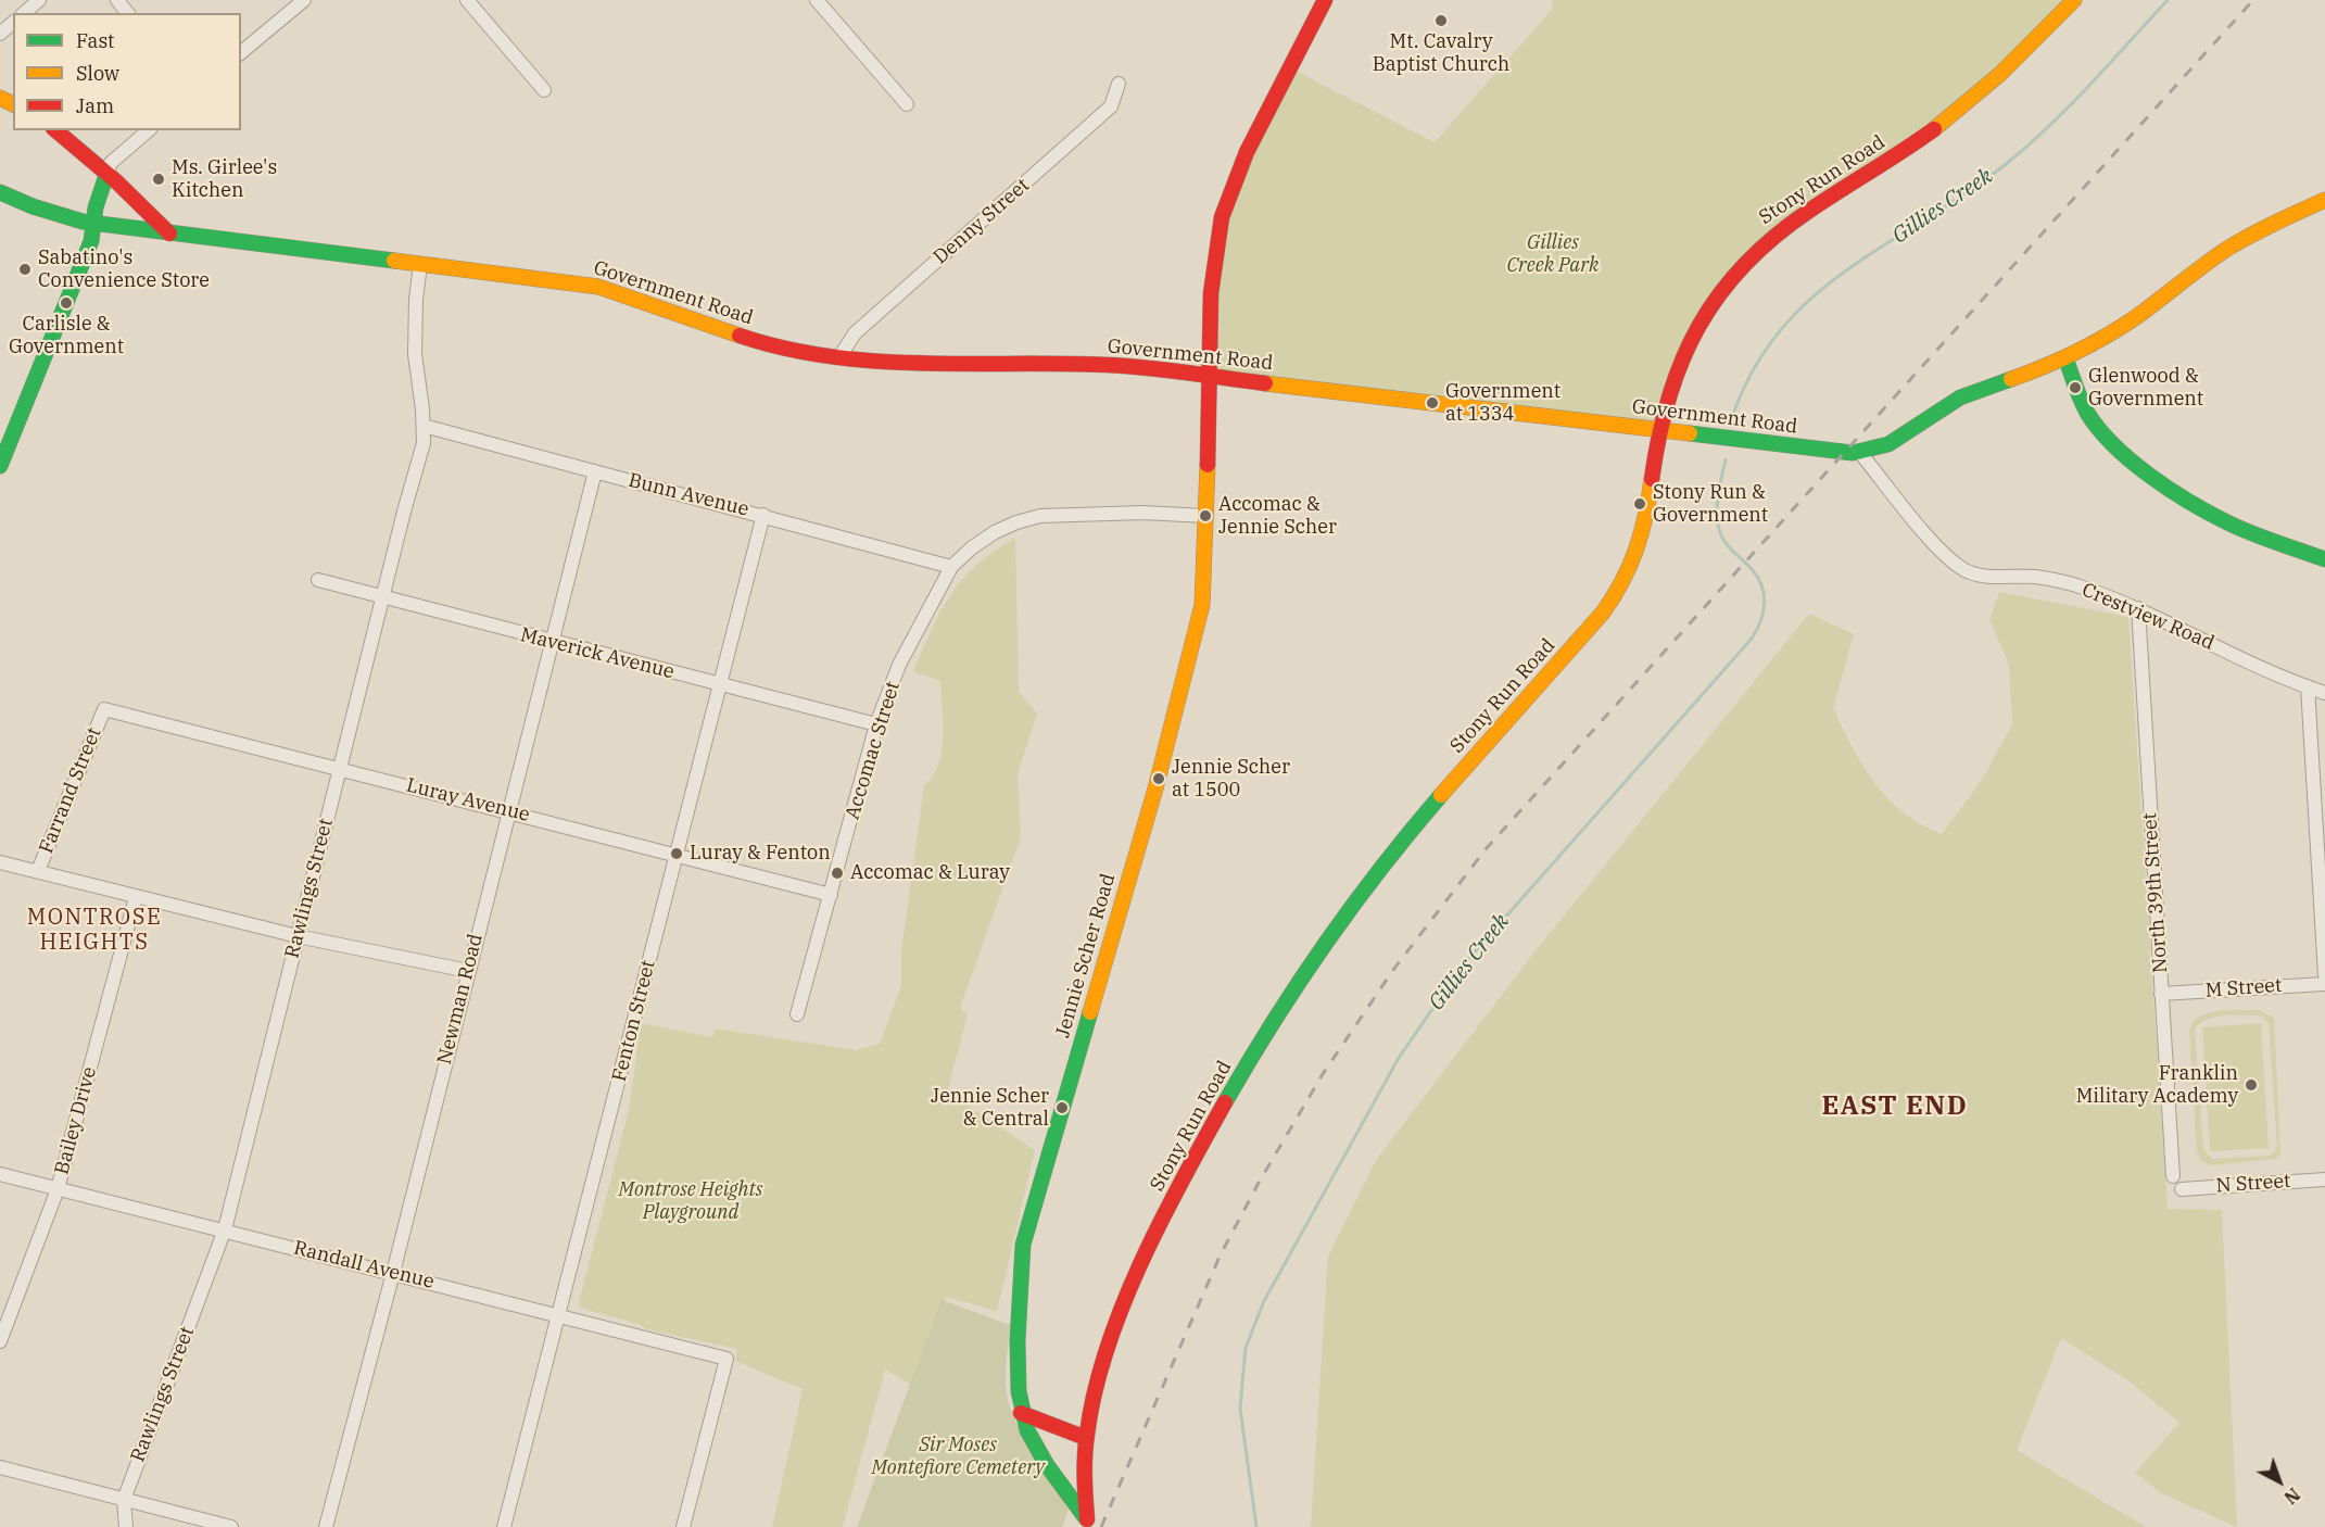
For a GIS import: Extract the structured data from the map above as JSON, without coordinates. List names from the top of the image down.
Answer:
{
  "streets": {
    "street": [
      "Stony Run Road",
      "Denny Street",
      "Government Road",
      "Bunn Avenue",
      "Crestview Road",
      "Maverick Avenue",
      "Accomac Street",
      "Farrand Street",
      "Luray Avenue",
      "Rawlings Street",
      "North 39th Street",
      "Jennie Scher Road",
      "M Street",
      "Newman Road",
      "Fenton Street",
      "Bailey Drive",
      "N Street",
      "Randall Avenue"
    ]
  },
  "crossings": [
    ["Stony Run Road", "Government Road"],
    ["Stony Run Road", "Jennie Scher Road"],
    ["Denny Street", "Government Road"],
    ["Government Road", "Crestview Road"],
    ["Government Road", "Rawlings Street"],
    ["Government Road", "Jennie Scher Road"],
    ["Bunn Avenue", "Accomac Street"],
    ["Bunn Avenue", "Rawlings Street"],
    ["Bunn Avenue", "Newman Road"],
    ["Bunn Avenue", "Fenton Street"],
    ["Crestview Road", "North 39th Street"],
    ["Maverick Avenue", "Accomac Street"],
    ["Maverick Avenue", "Rawlings Street"],
    ["Maverick Avenue", "Newman Road"],
    ["Maverick Avenue", "Fenton Street"],
    ["Accomac Street", "Luray Avenue"],
    ["Accomac Street", "Jennie Scher Road"],
    ["Farrand Street", "Luray Avenue"],
    ["Luray Avenue", "Rawlings Street"],
    ["Luray Avenue", "Newman Road"],
    ["Luray Avenue", "Fenton Street"],
    ["Rawlings Street", "Randall Avenue"],
    ["North 39th Street", "M Street"],
    ["Newman Road", "Randall Avenue"],
    ["Fenton Street", "Randall Avenue"],
    ["Bailey Drive", "Randall Avenue"]
  ],
  "districts": ["MONTROSE HEIGHTS", "EAST END"],
  "water": ["Gillies Creek"],
  "parks": ["Gillies Creek Park", "Montrose Heights Playground", "Sir Moses Montefiore Cemetery"],
  "places": [
    "Mt. Cavalry Baptist Church",
    "Ms. Girlee's Kitchen",
    "Sabatino's Convenience Store",
    "Carlisle & Government",
    "Glenwood & Government",
    "Government at 1334",
    "Stony Run & Government",
    "Accomac & Jennie Scher",
    "Jennie Scher at 1500",
    "Luray & Fenton",
    "Accomac & Luray",
    "Franklin Military Academy",
    "Jennie Scher & Central"
  ],
  "legend": ["Fast", "Slow", "Jam"],
  "north": "bottom right"
}
